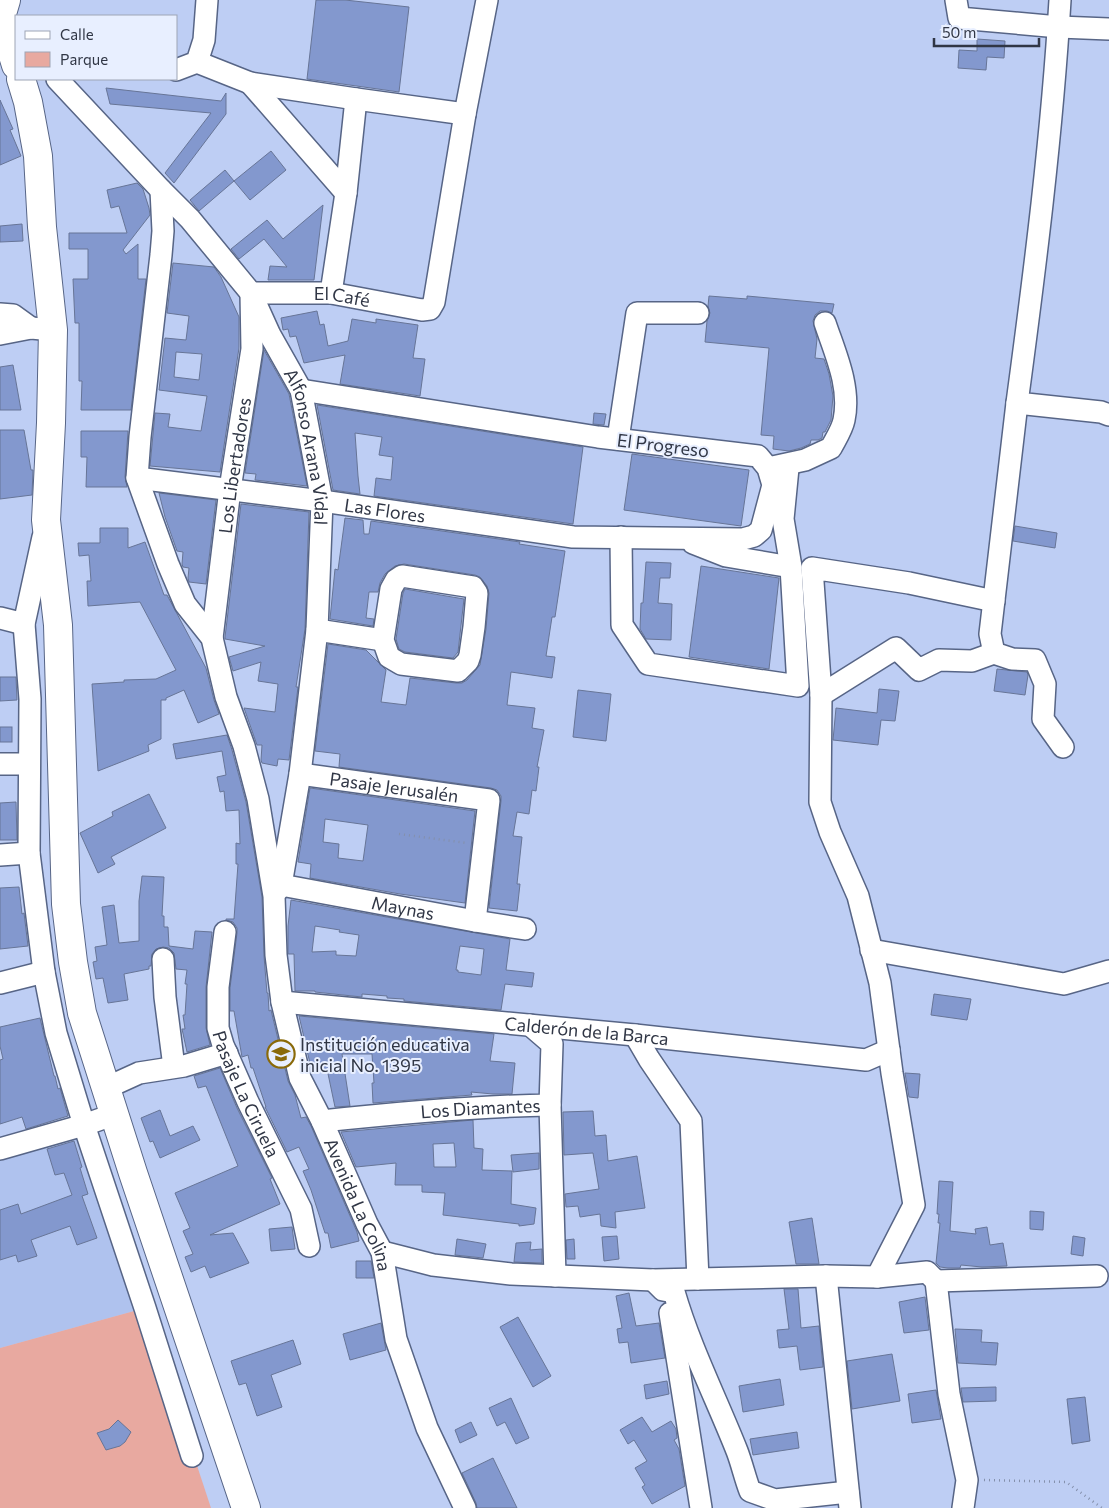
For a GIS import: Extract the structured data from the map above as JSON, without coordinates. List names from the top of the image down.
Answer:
{
  "streets": {
    "street": [
      "El Café",
      "El Progreso",
      "Alfonso Arana Vidal",
      "Los Libertadores",
      "Las Flores",
      "Pasaje Jerusalén",
      "Maynas",
      "Calderón de la Barca",
      "Pasaje La Ciruela",
      "Los Diamantes",
      "Avenida La Colina"
    ]
  },
  "crossings": [
    ["El Café", "Alfonso Arana Vidal"],
    ["El Café", "Los Libertadores"],
    ["El Progreso", "Alfonso Arana Vidal"],
    ["Alfonso Arana Vidal", "Los Libertadores"],
    ["Alfonso Arana Vidal", "Las Flores"],
    ["Alfonso Arana Vidal", "Pasaje Jerusalén"],
    ["Alfonso Arana Vidal", "Maynas"],
    ["Alfonso Arana Vidal", "Avenida La Colina"],
    ["Los Libertadores", "Las Flores"],
    ["Maynas", "Avenida La Colina"],
    ["Calderón de la Barca", "Los Diamantes"],
    ["Calderón de la Barca", "Avenida La Colina"],
    ["Los Diamantes", "Avenida La Colina"]
  ],
  "places": {
    "school or university": ["Institución educativa inicial No. 1395"]
  },
  "legend": ["Calle", "Parque"],
  "scale_bar": "50 m"
}
